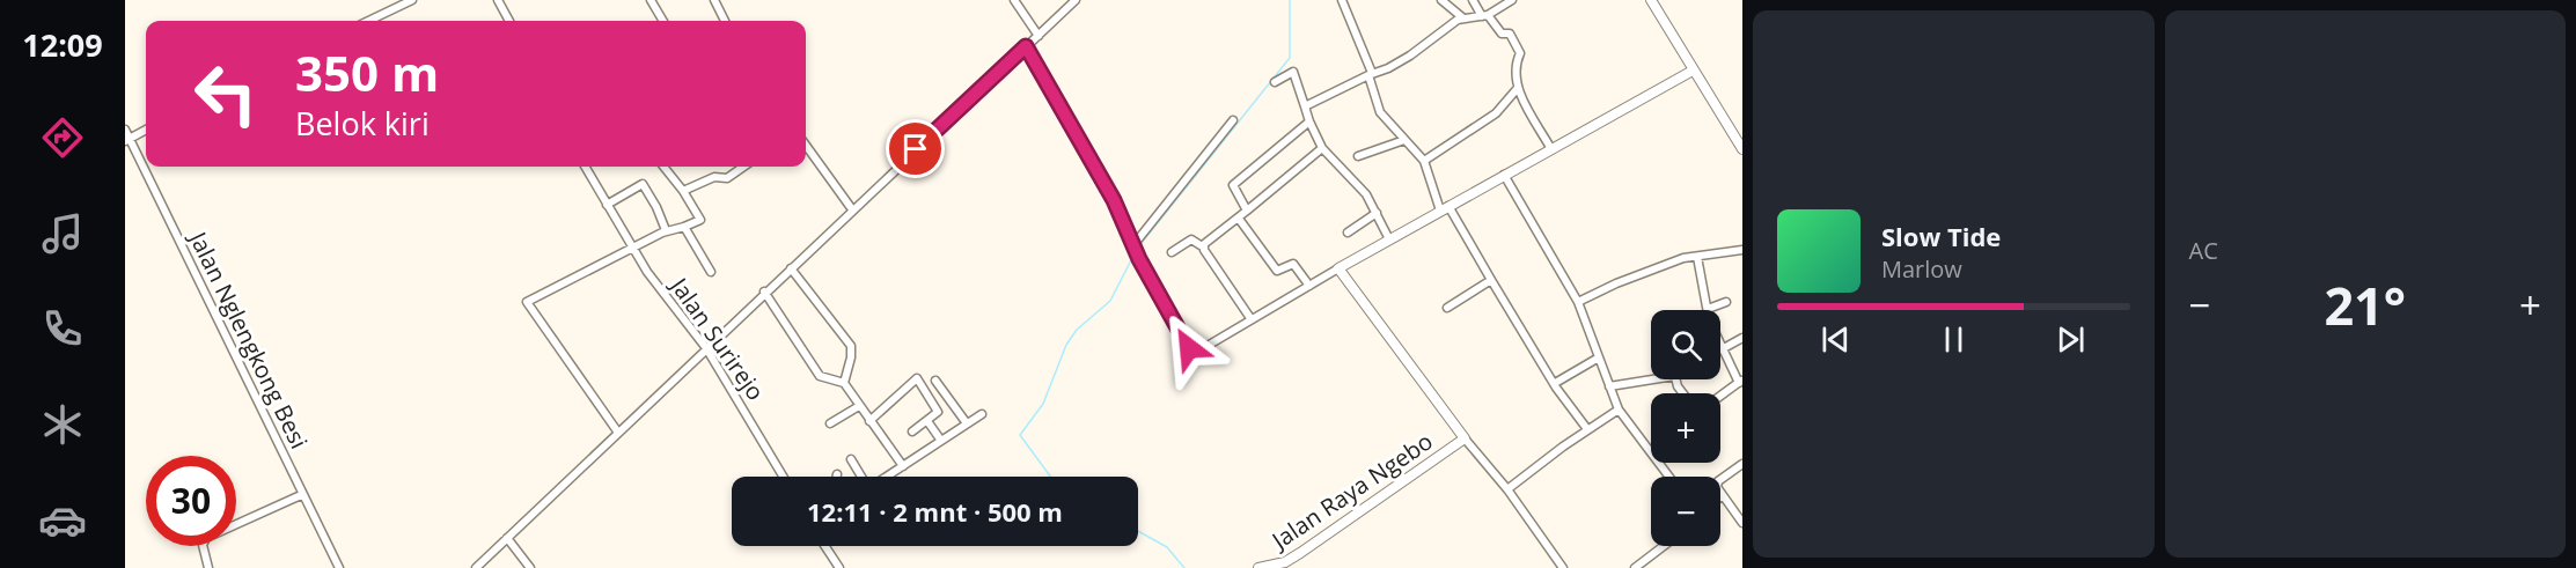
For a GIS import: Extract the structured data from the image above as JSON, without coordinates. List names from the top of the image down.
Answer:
{
  "streets": {
    "street": ["Jalan Surirejo", "Jalan Nglengkong Besi", "Jalan Raya Ngebo"]
  },
  "page": {
    "tabs": "12:09",
    "tile": "AC",
    "turn": ["350 m", "Belok kiri"],
    "song": ["Slow Tide", "Marlow"],
    "heat": ["−", "21°", "+"],
    "map_buttons": ["+", "−"],
    "limit": "30",
    "trip": "12:11 · 2 mnt · 500 m"
  }
}
